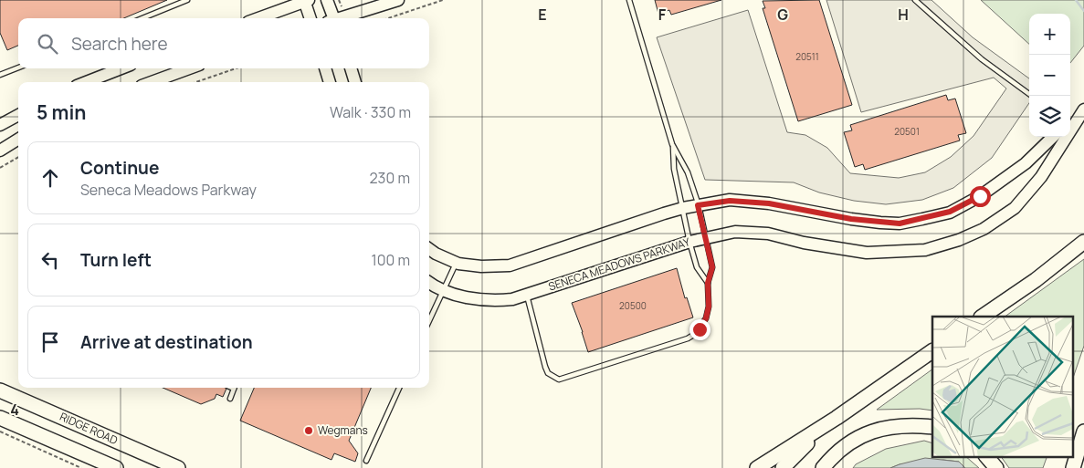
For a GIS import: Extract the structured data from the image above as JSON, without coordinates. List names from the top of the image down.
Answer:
{
  "streets": {
    "highway": ["RIDGE ROAD"],
    "street": ["SENECA MEADOWS PARKWAY"]
  },
  "places": ["Wegmans"],
  "house_numbers": ["20511", "20501", "20500"],
  "page": {
    "map_buttons": ["+", "−"],
    "search": "Search here",
    "heading": ["5 min", "Walk · 330 m"],
    "list": [
      ["Continue", "Seneca Meadows Parkway", "230 m"],
      ["Turn left", "100 m"],
      "Arrive at destination"
    ]
  },
  "grid": {
    "columns": [
      "E",
      "F",
      "G",
      "H"
    ],
    "rows": ["4"]
  }
}
